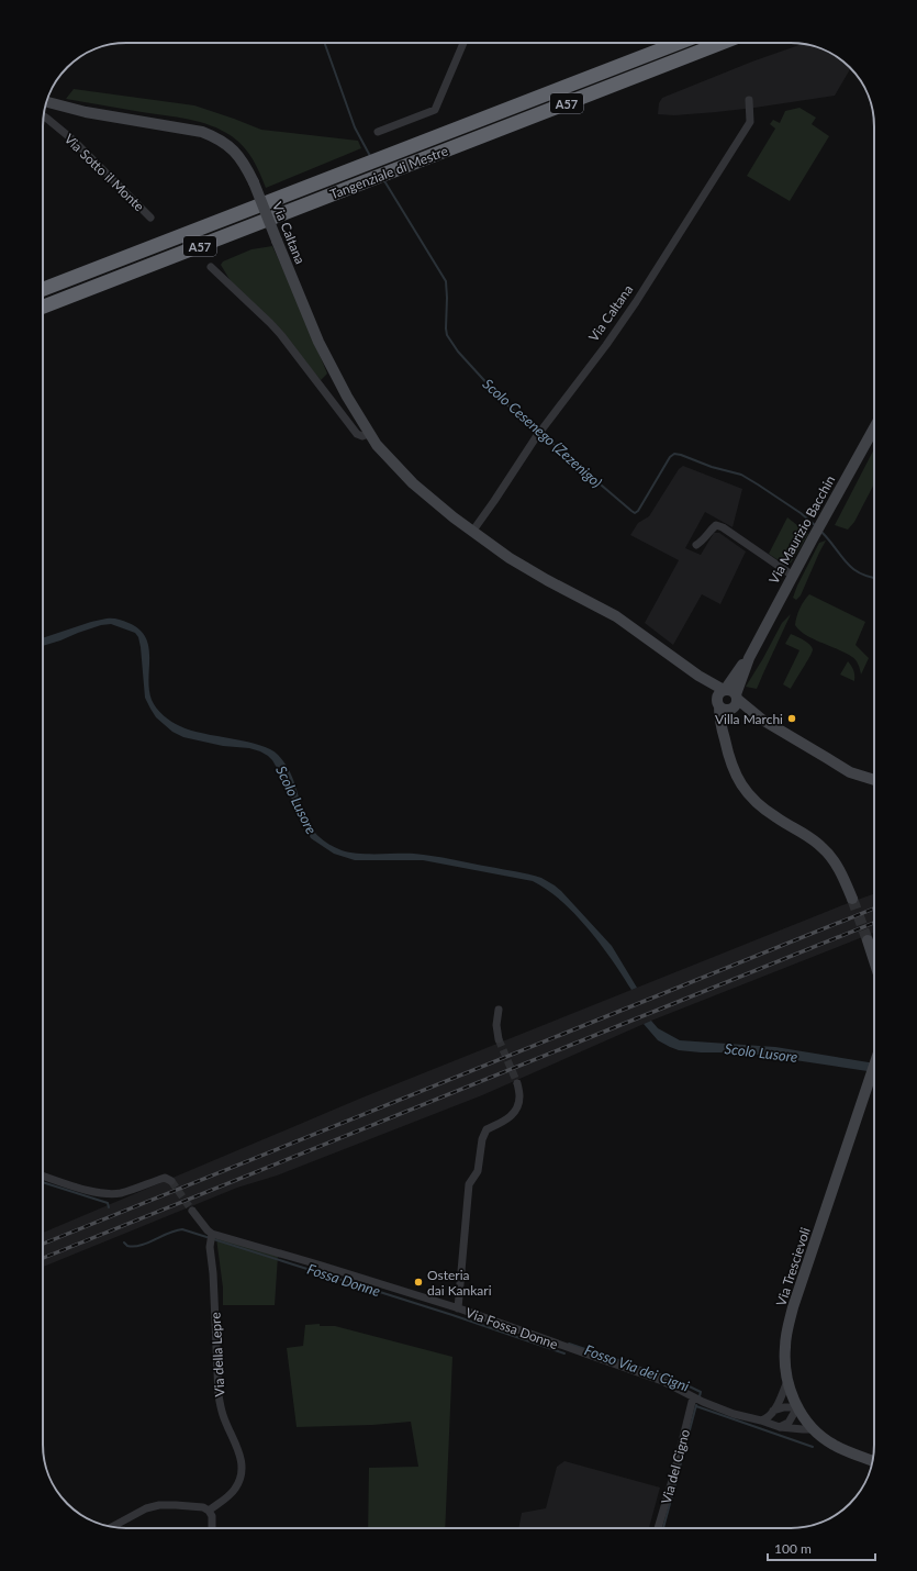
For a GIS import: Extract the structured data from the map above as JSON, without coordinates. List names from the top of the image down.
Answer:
{
  "streets": {
    "highway": ["A57", "Tangenziale di Mestre"],
    "main road": ["Via Caltana", "Via Maurizio Bacchin", "Via Trescievoli"],
    "street": [
      "Via Sotto il Monte",
      "Via Fossa Donne",
      "Via della Lepre",
      "Via del Cigno"
    ]
  },
  "crossings": [
    ["Via Caltana", "Via Maurizio Bacchin"],
    ["Via Trescievoli", "Via Fossa Donne"],
    ["Via Fossa Donne", "Via della Lepre"],
    ["Via Fossa Donne", "Via del Cigno"]
  ],
  "water": [
    "Scolo Cesenego (Zezenigo)",
    "Scolo Lusore",
    "Fossa Donne",
    "Fosso Via dei Cigni"
  ],
  "places": ["Villa Marchi", "Osteria dai Kankari"],
  "scale_bar": "100 m"
}
